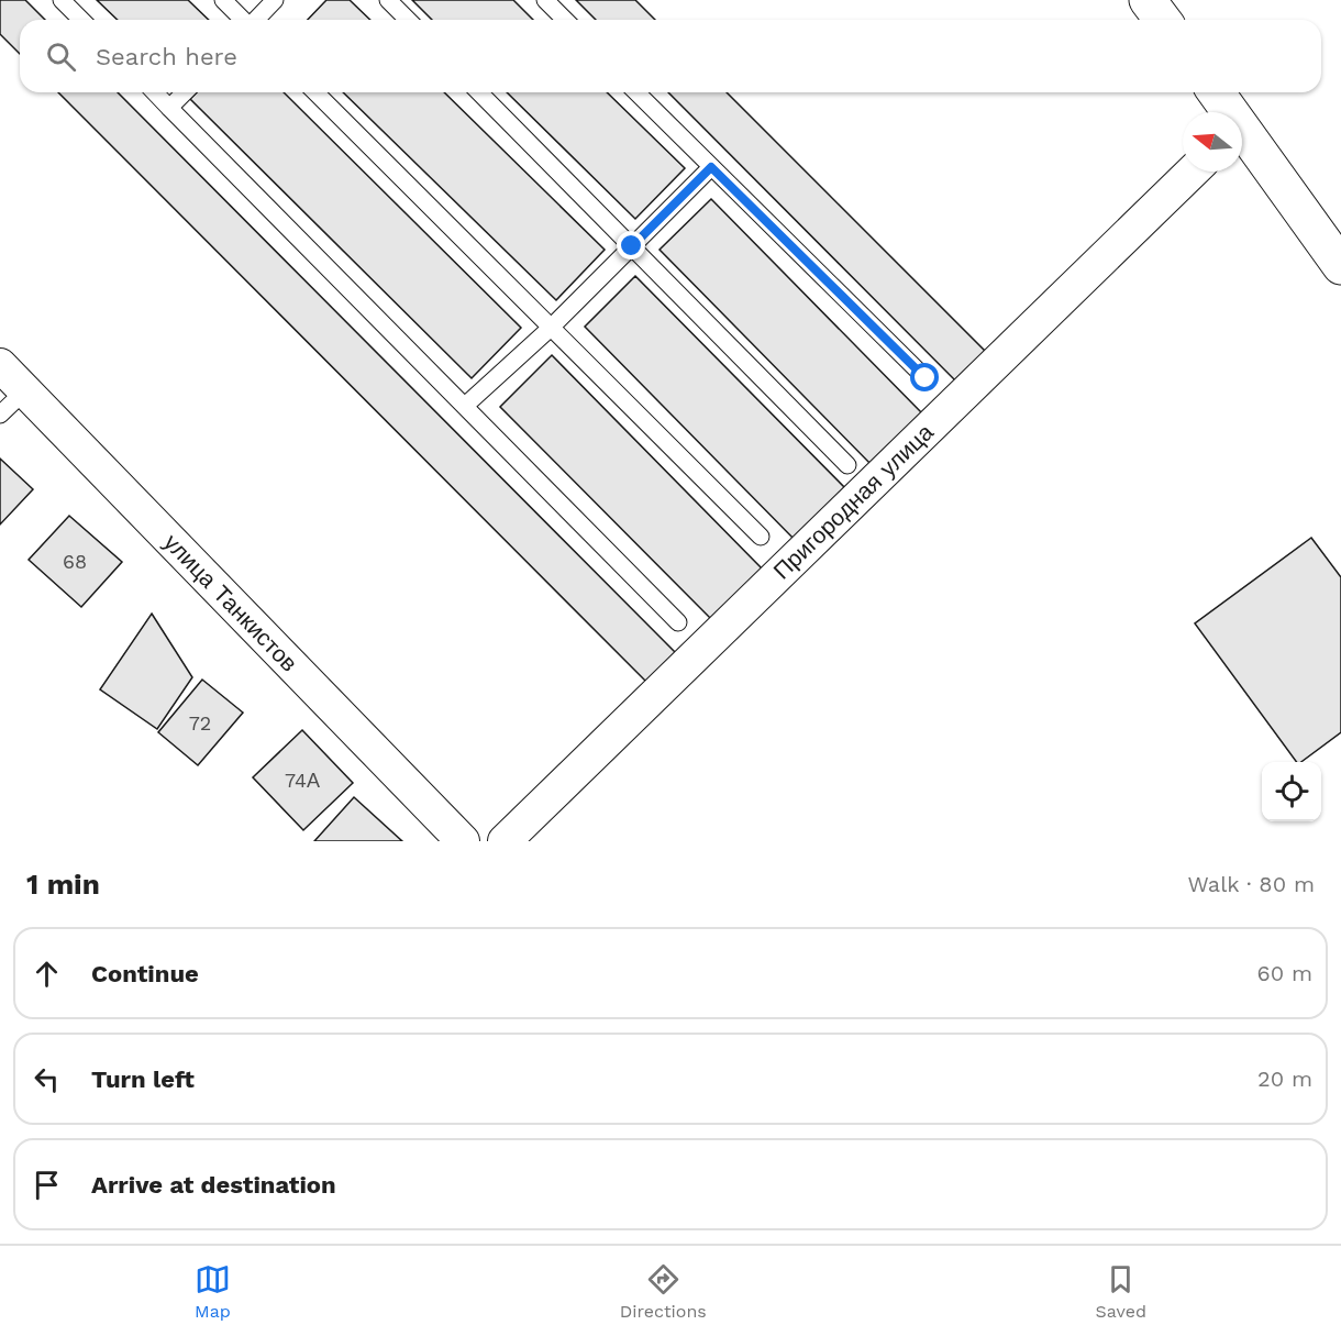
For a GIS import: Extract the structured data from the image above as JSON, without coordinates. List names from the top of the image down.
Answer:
{
  "streets": {
    "street": ["Пригородная улица", "улица Танкистов"]
  },
  "house_numbers": ["68", "72", "74А"],
  "north": "left",
  "page": {
    "search": "Search here",
    "heading": ["1 min", "Walk · 80 m"],
    "list": [
      ["Continue", "60 m"],
      ["Turn left", "20 m"],
      "Arrive at destination"
    ],
    "nav": ["Map", "Directions", "Saved"]
  }
}
